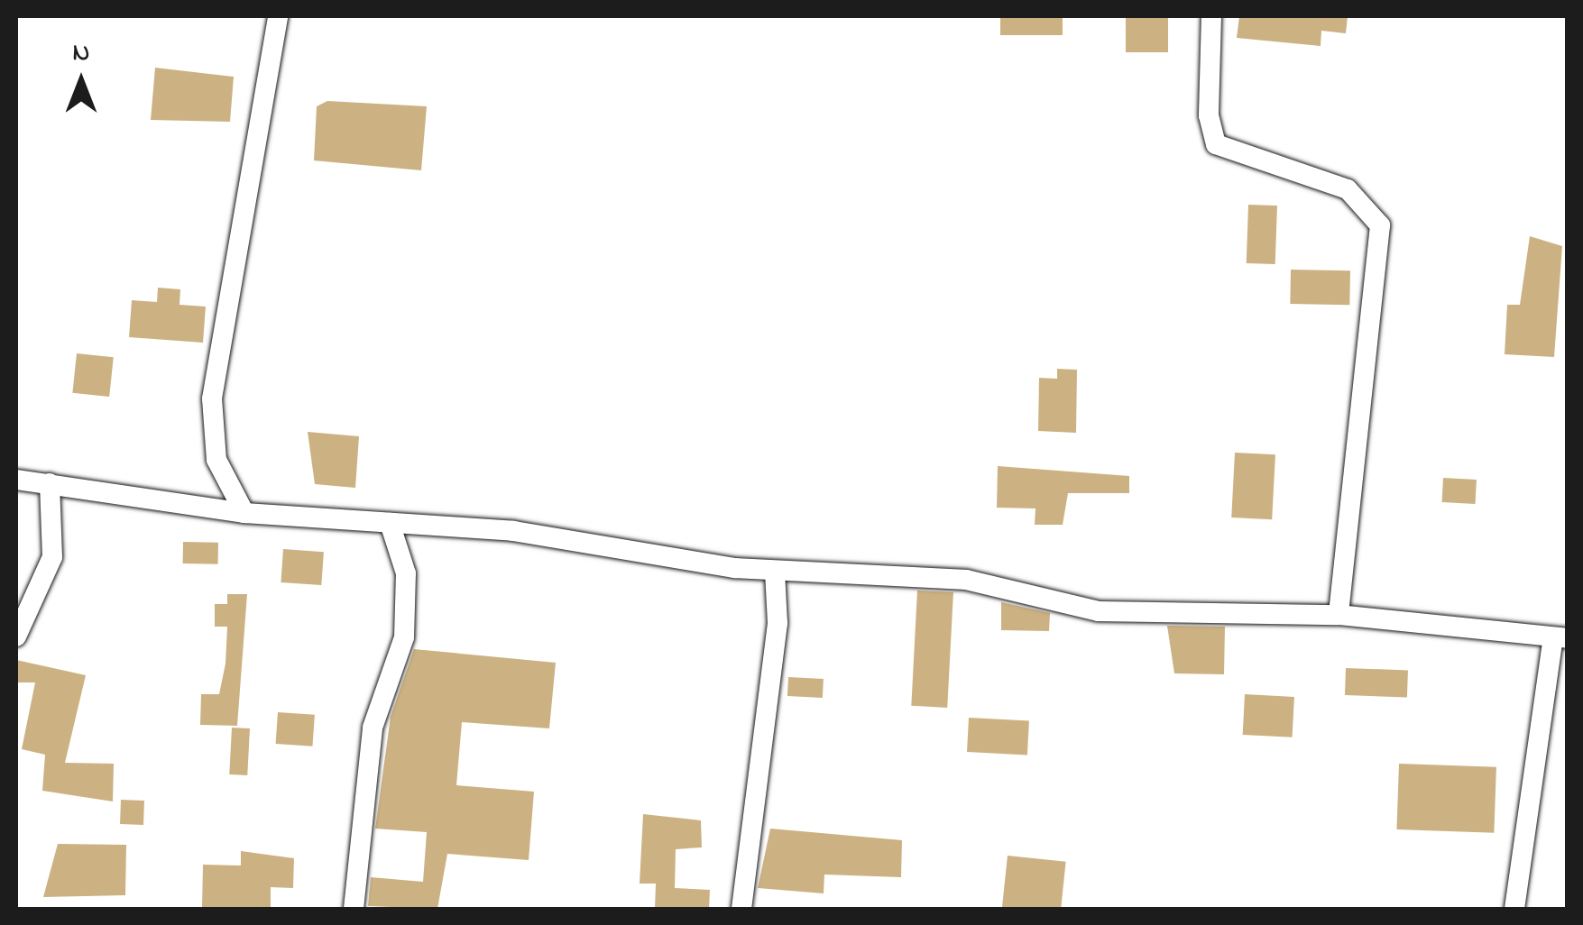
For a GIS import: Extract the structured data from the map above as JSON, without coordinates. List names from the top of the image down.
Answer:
{
  "north": "top"
}
